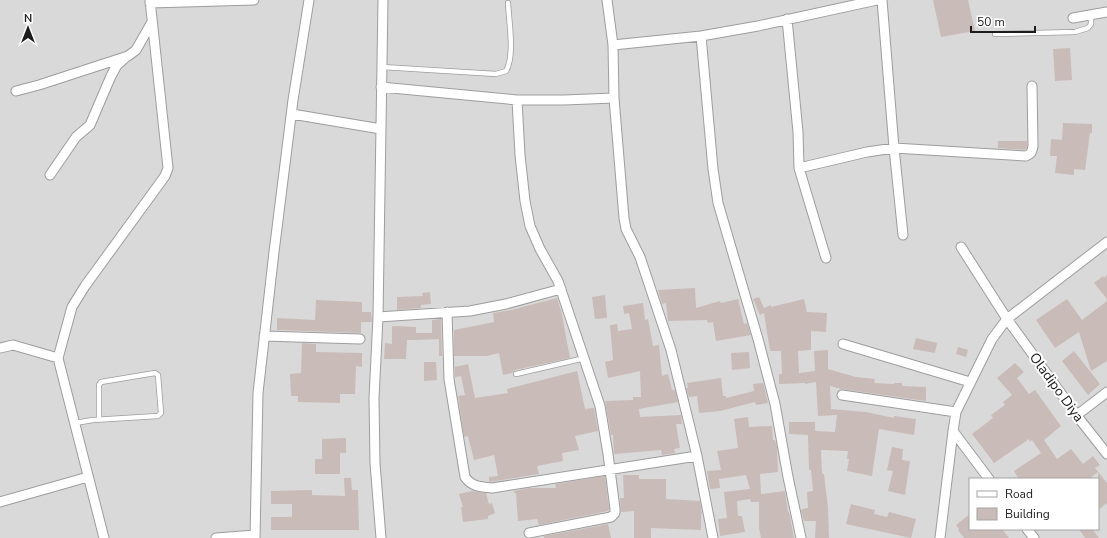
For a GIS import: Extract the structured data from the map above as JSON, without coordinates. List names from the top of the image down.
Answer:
{
  "streets": {
    "street": ["Oladipo Diya"]
  },
  "legend": ["Road", "Building"],
  "scale_bar": "50 m",
  "north": "top"
}
